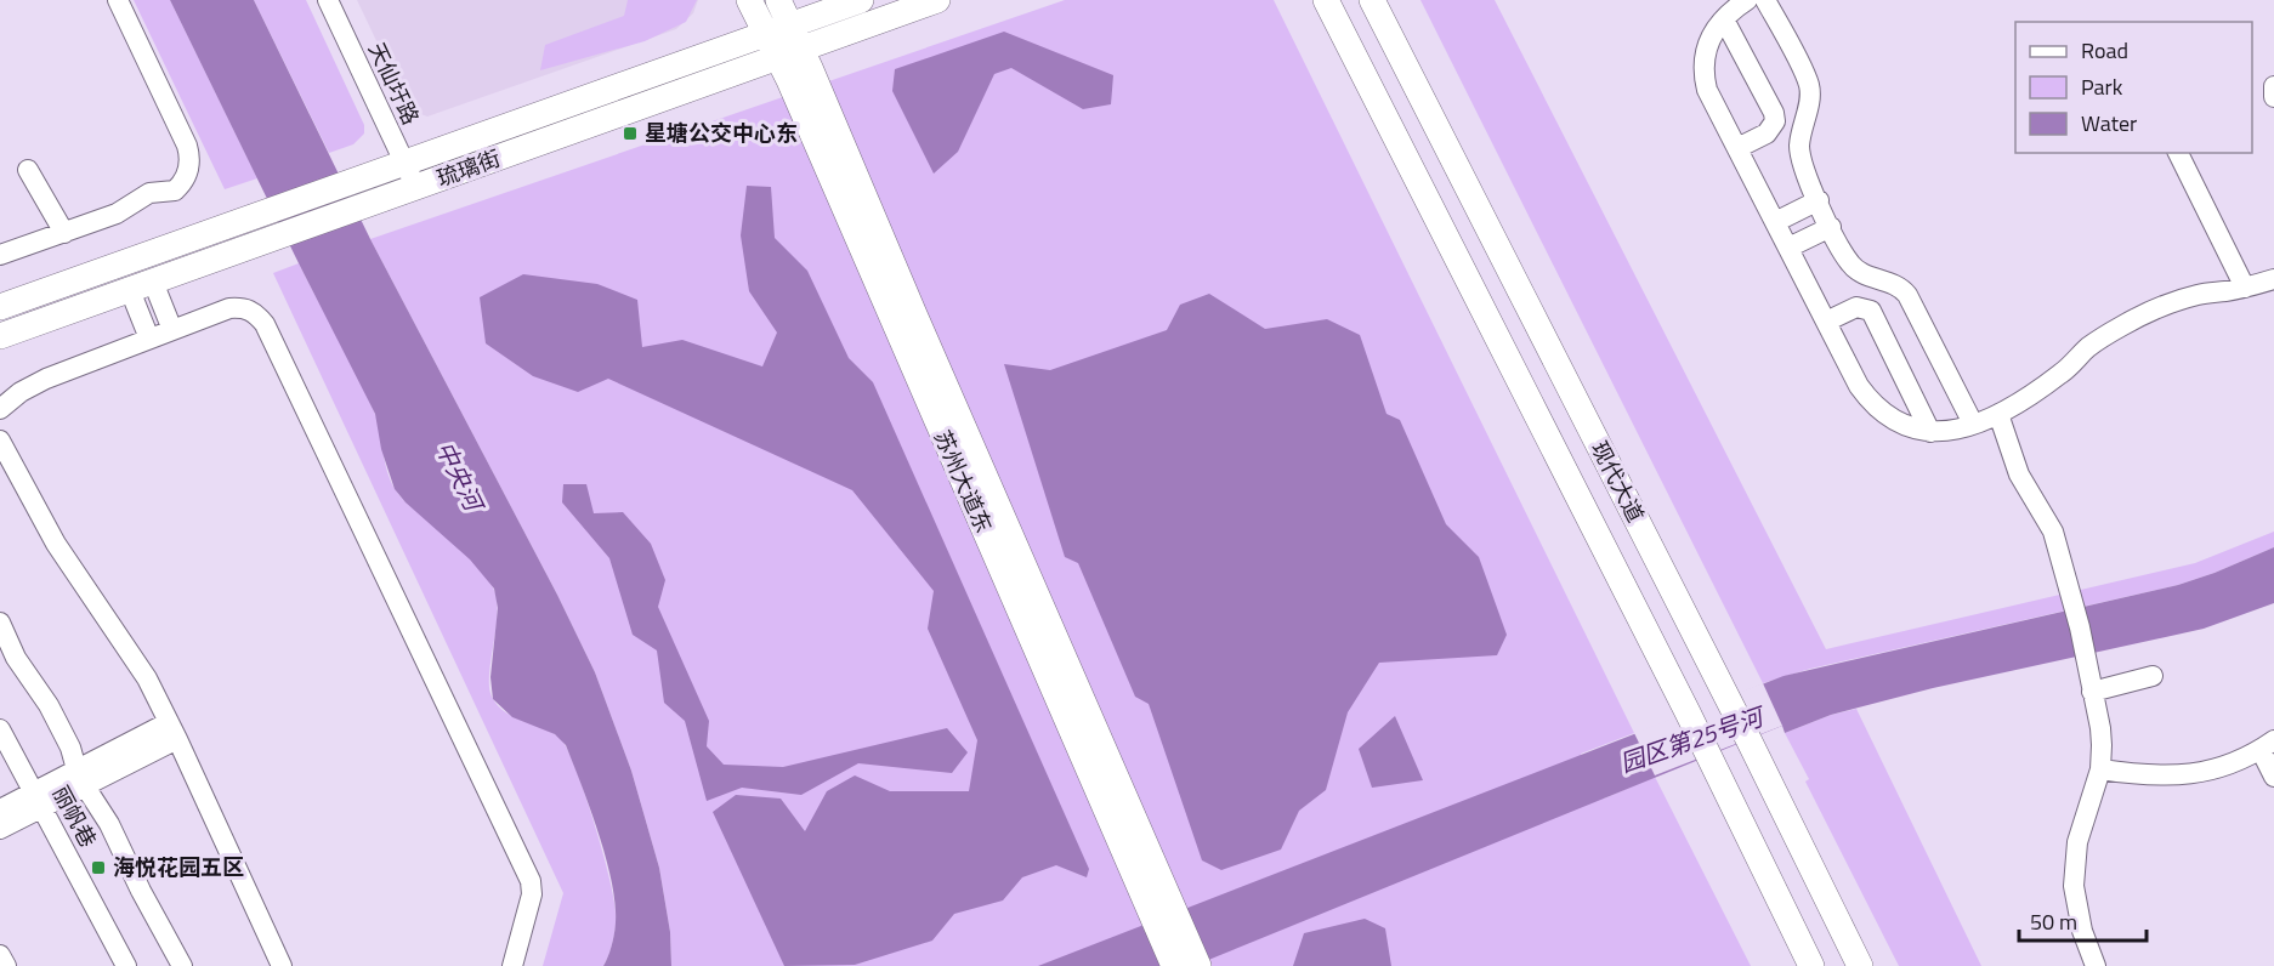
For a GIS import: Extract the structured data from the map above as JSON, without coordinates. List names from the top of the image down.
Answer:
{
  "streets": {
    "main road": ["琉璃街", "苏州大道东", "现代大道"],
    "street": ["天仙圩路", "丽帆巷"]
  },
  "crossings": [
    ["天仙圩路", "琉璃街"],
    ["琉璃街", "苏州大道东"]
  ],
  "water": ["中央河", "园区第25号河"],
  "places": {
    "transit": ["星塘公交中心东", "海悦花园五区"]
  },
  "legend": ["Road", "Park", "Water"],
  "scale_bar": "50 m"
}
